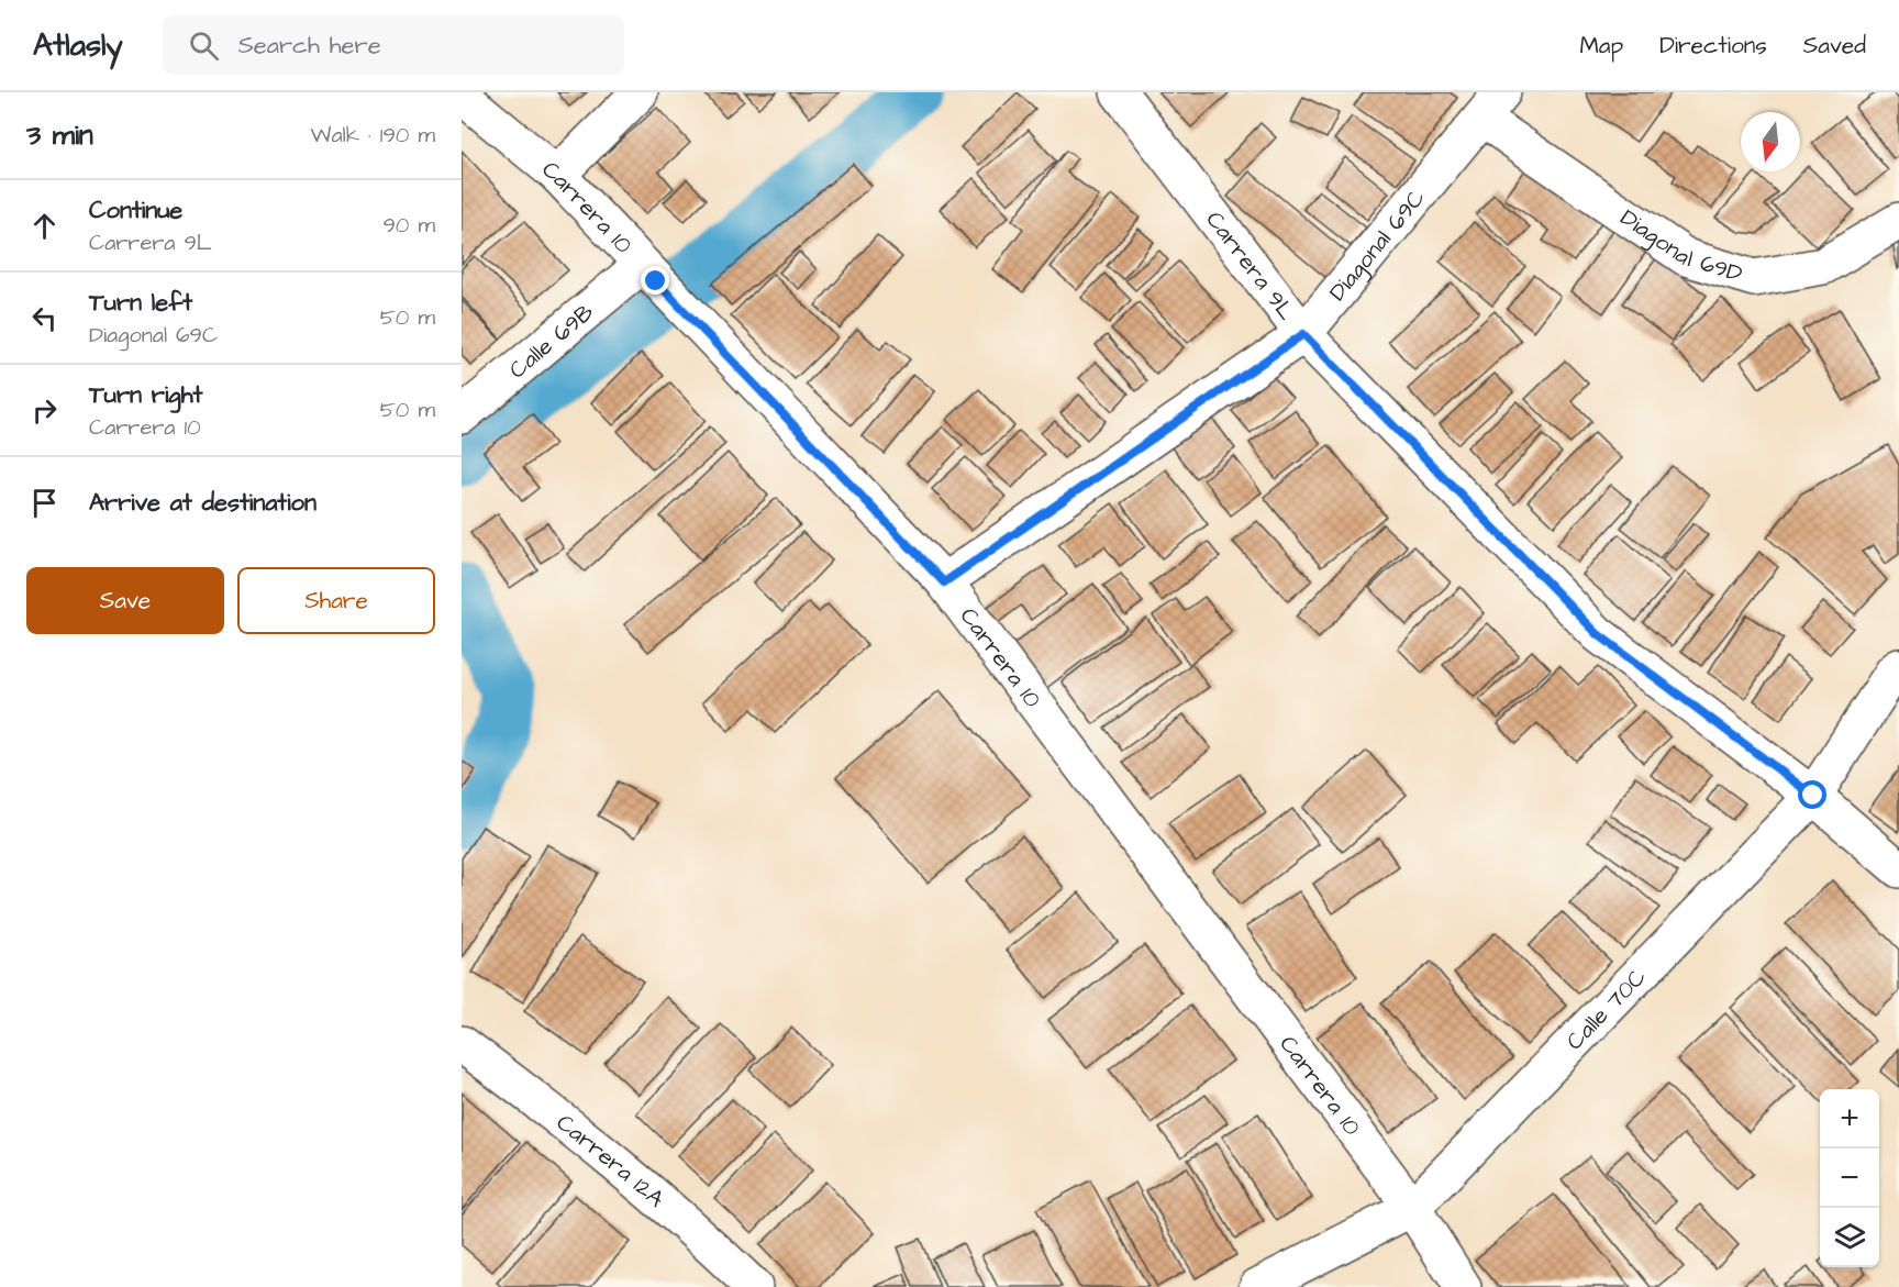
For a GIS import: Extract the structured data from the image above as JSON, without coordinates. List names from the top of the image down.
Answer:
{
  "streets": {
    "street": [
      "Carrera 10",
      "Diagonal 69D",
      "Diagonal 69C",
      "Carrera 9L",
      "Calle 69B",
      "Calle 70C",
      "Carrera 12A"
    ]
  },
  "crossings": [
    ["Carrera 10", "Diagonal 69C"],
    ["Carrera 10", "Calle 69B"],
    ["Carrera 10", "Calle 70C"],
    ["Diagonal 69D", "Diagonal 69C"],
    ["Diagonal 69C", "Carrera 9L"],
    ["Carrera 9L", "Calle 70C"]
  ],
  "north": "bottom",
  "page": {
    "header": "Atlasly",
    "search": "Search here",
    "nav": ["Map", "Directions", "Saved"],
    "heading": ["3 min", "Walk · 190 m"],
    "list": [
      ["Continue", "Carrera 9L", "90 m"],
      ["Turn left", "Diagonal 69C", "50 m"],
      ["Turn right", "Carrera 10", "50 m"],
      "Arrive at destination"
    ],
    "buttons": ["Save", "Share"],
    "map_buttons": ["+", "−"]
  }
}
